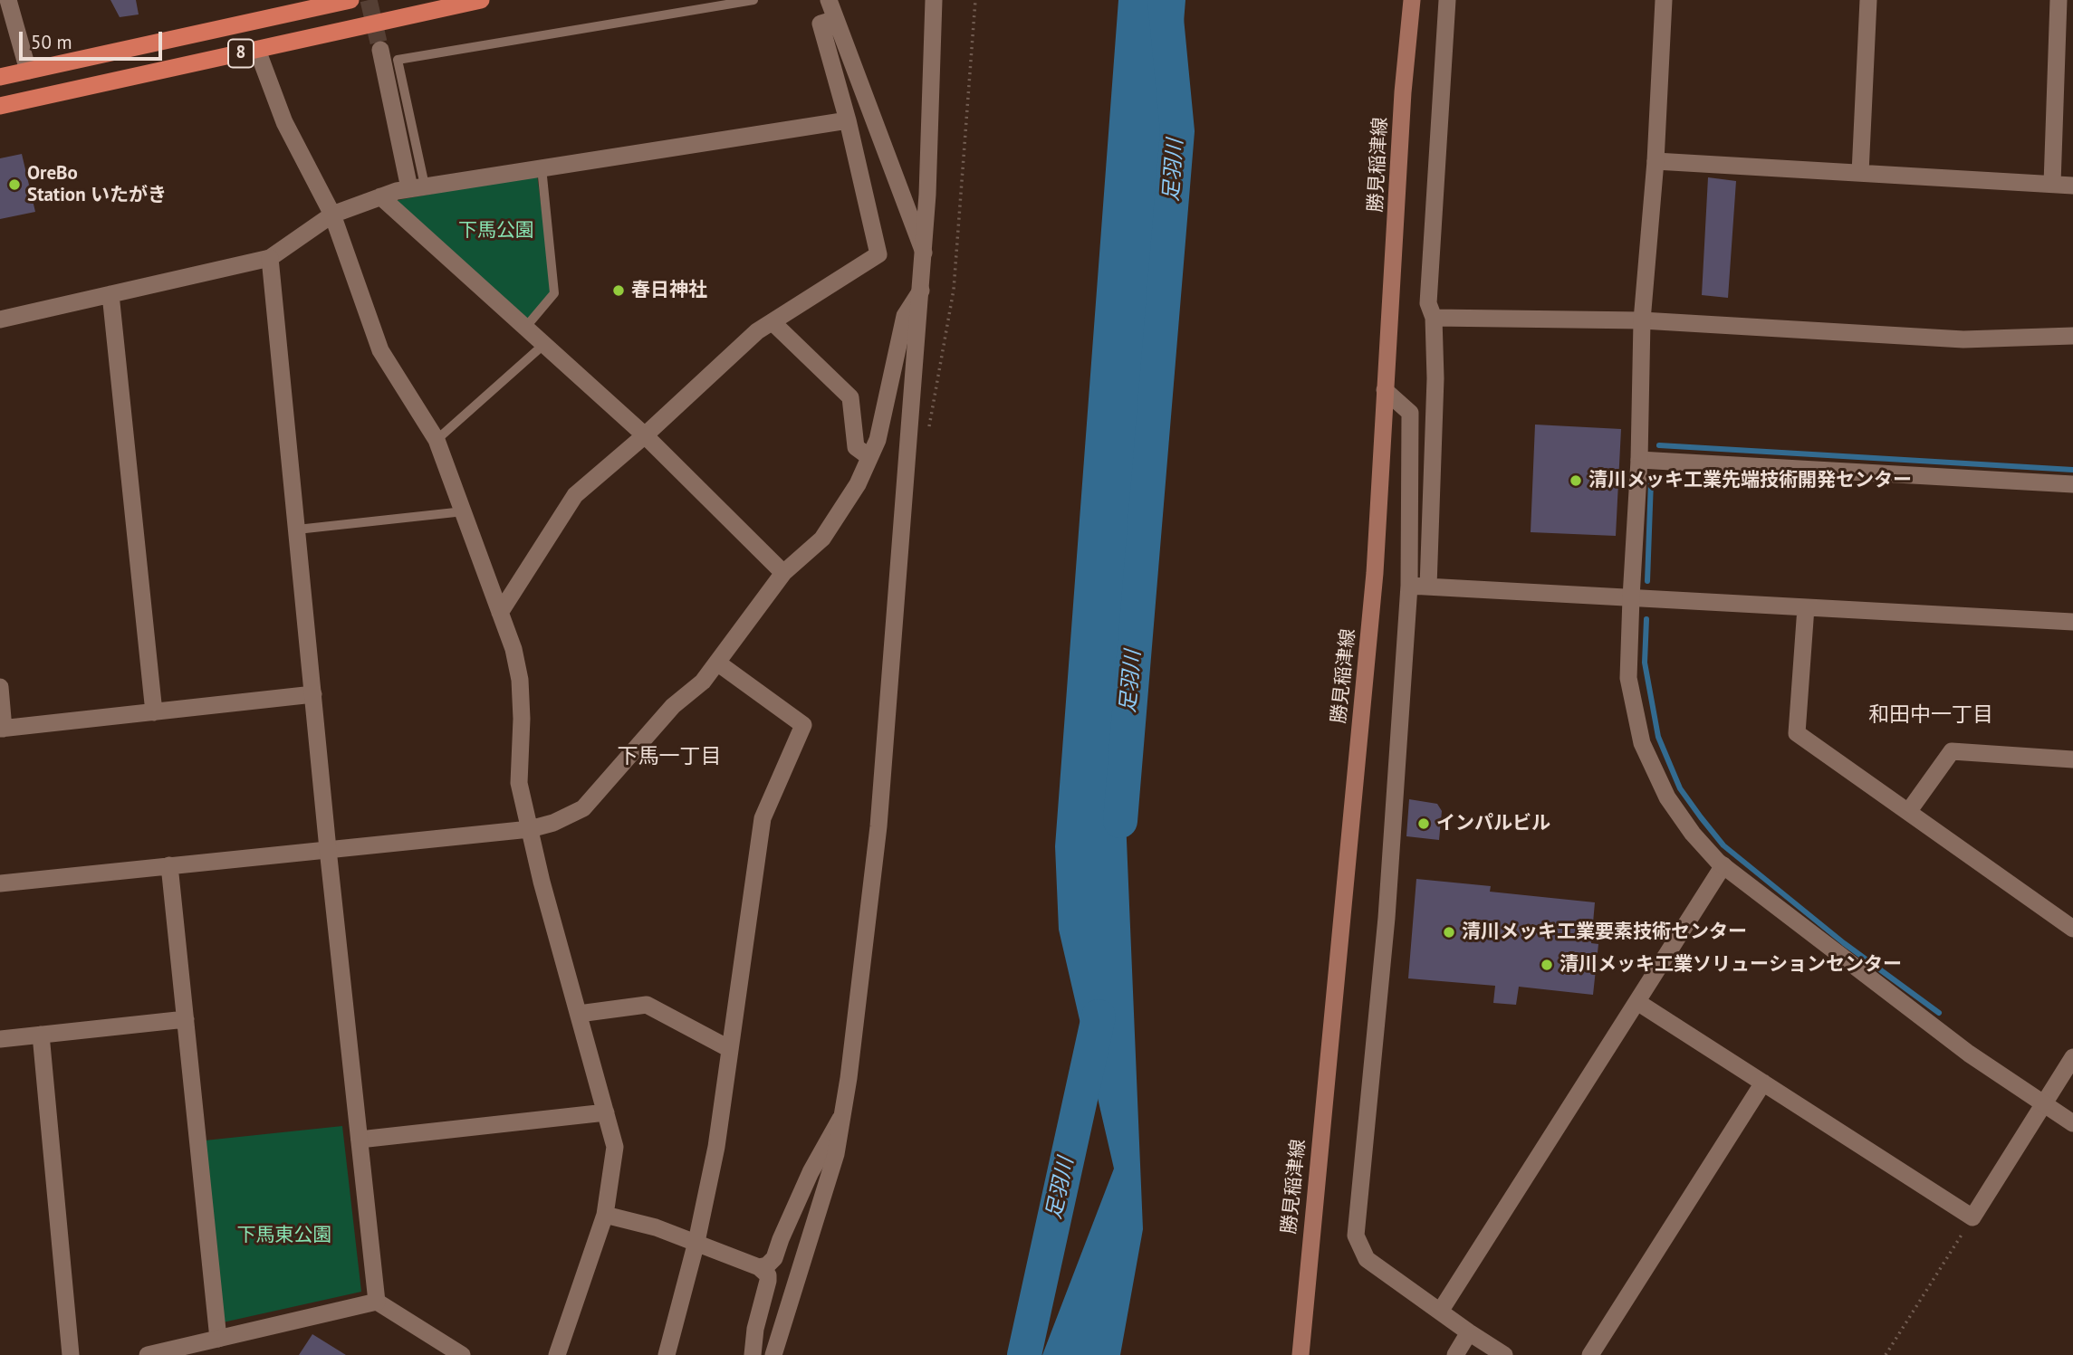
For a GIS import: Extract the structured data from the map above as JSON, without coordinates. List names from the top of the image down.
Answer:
{
  "streets": {
    "highway": ["8"],
    "main road": ["勝見稲津線"]
  },
  "districts": ["和田中一丁目", "下馬一丁目"],
  "water": ["足羽川"],
  "parks": ["下馬公園", "下馬東公園"],
  "places": [
    "OreBo Station いたがき",
    "春日神社",
    "清川メッキ工業先端技術開発センター",
    "インパルビル",
    "清川メッキ工業要素技術センター",
    "清川メッキ工業ソリューションセンター"
  ],
  "scale_bar": "50 m"
}
